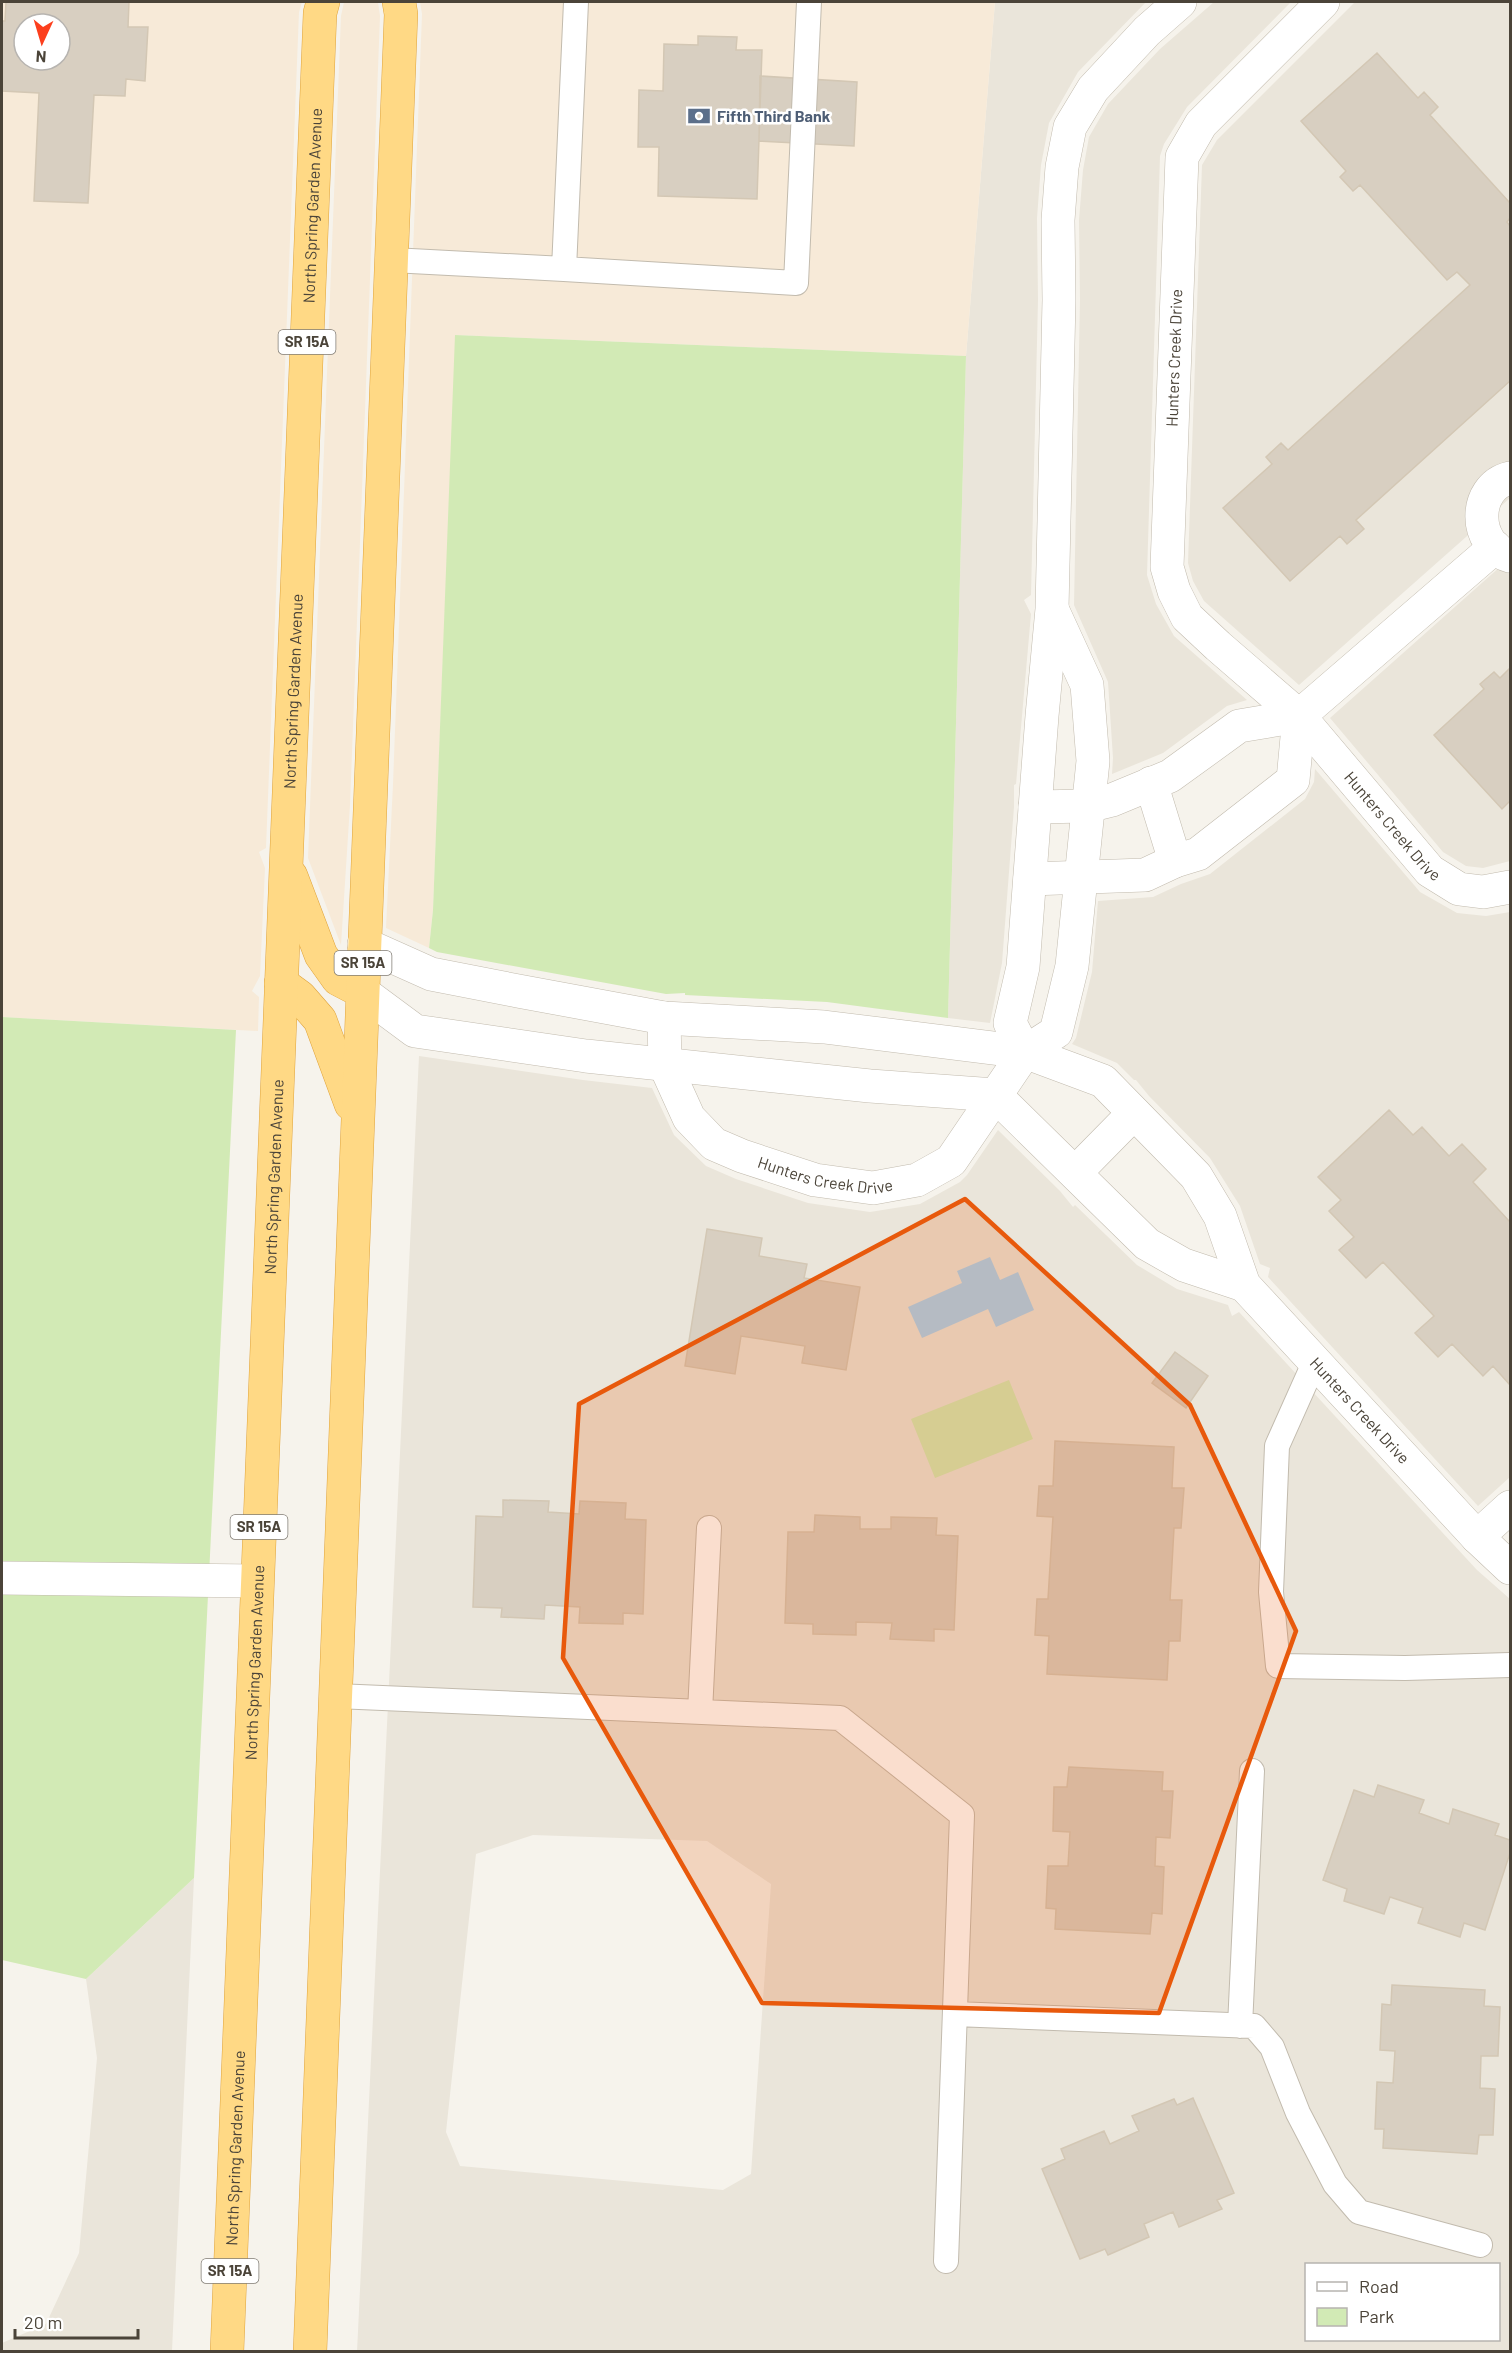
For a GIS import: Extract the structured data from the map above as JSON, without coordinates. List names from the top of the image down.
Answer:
{
  "streets": {
    "highway": ["North Spring Garden Avenue", "SR 15A"],
    "street": ["Hunters Creek Drive"]
  },
  "crossings": [
    ["SR 15A", "Hunters Creek Drive"]
  ],
  "places": {
    "bank": ["Fifth Third Bank"]
  },
  "legend": ["Road", "Park"],
  "scale_bar": "20 m",
  "north": "bottom"
}
